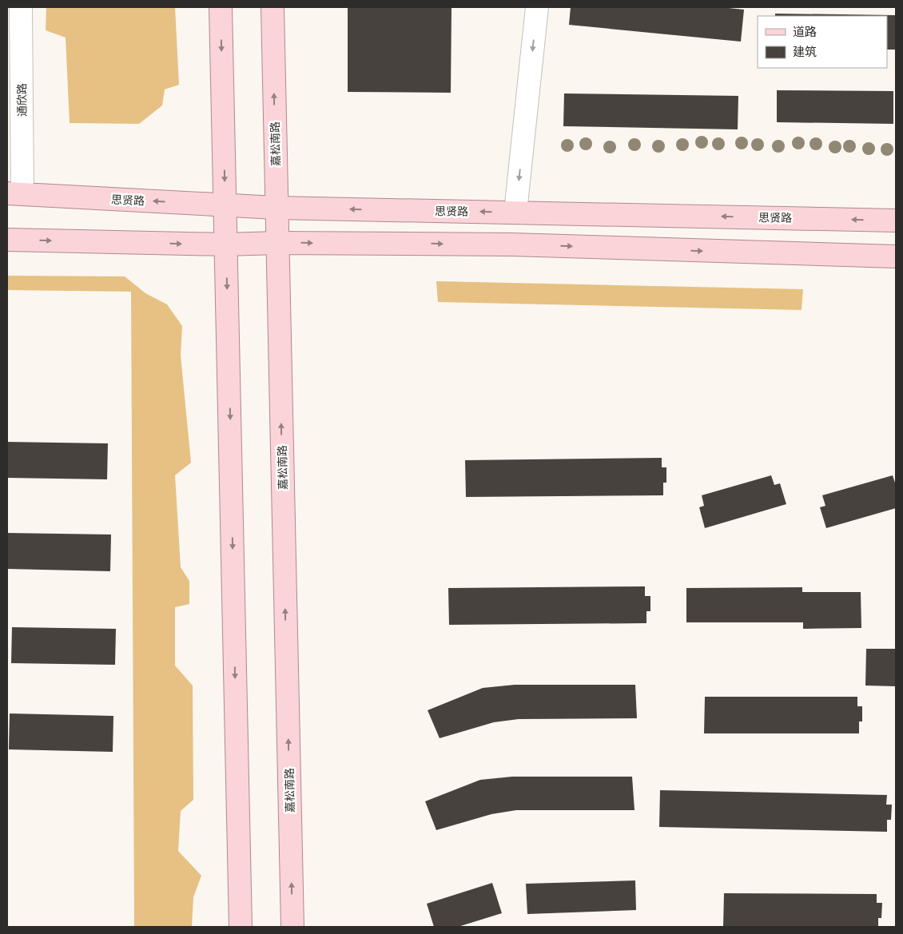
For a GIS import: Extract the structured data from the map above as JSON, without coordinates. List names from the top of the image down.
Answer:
{
  "streets": {
    "main road": ["嘉松南路", "思贤路"],
    "street": ["通欣路"]
  },
  "crossings": [
    ["通欣路", "思贤路"],
    ["嘉松南路", "思贤路"]
  ],
  "legend": ["道路", "建筑"]
}
